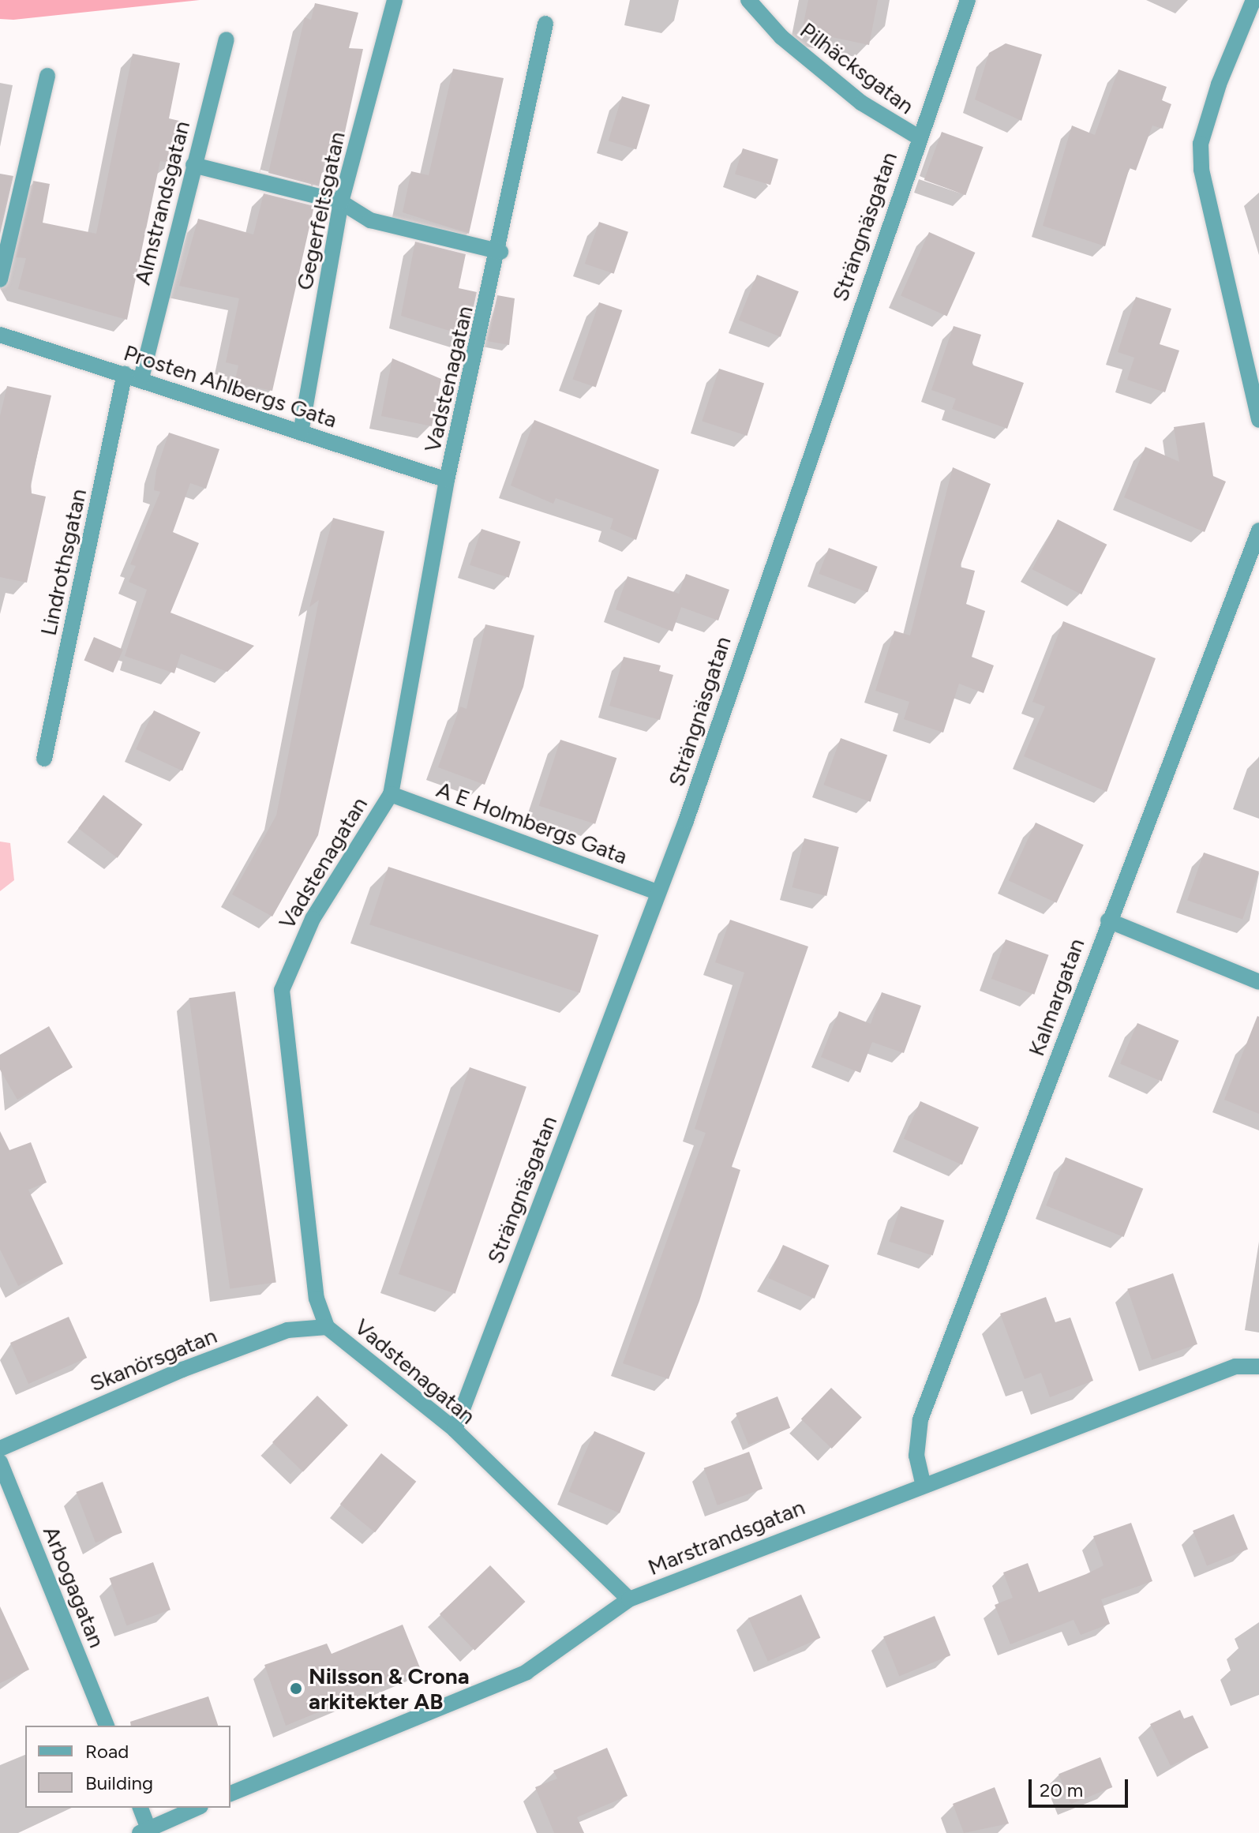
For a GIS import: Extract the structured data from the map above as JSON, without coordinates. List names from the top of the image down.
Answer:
{
  "streets": {
    "street": [
      "Pilhäcksgatan",
      "Almstrandsgatan",
      "Gegerfeltsgatan",
      "Strängnäsgatan",
      "Vadstenagatan",
      "Prosten Ahlbergs Gata",
      "Lindrothsgatan",
      "A E Holmbergs Gata",
      "Kalmargatan",
      "Skanörsgatan",
      "Marstrandsgatan",
      "Arbogagatan"
    ]
  },
  "crossings": [
    ["Pilhäcksgatan", "Strängnäsgatan"],
    ["Almstrandsgatan", "Prosten Ahlbergs Gata"],
    ["Gegerfeltsgatan", "Prosten Ahlbergs Gata"],
    ["Strängnäsgatan", "Vadstenagatan"],
    ["Strängnäsgatan", "A E Holmbergs Gata"],
    ["Vadstenagatan", "Prosten Ahlbergs Gata"],
    ["Vadstenagatan", "A E Holmbergs Gata"],
    ["Vadstenagatan", "Skanörsgatan"],
    ["Vadstenagatan", "Marstrandsgatan"],
    ["Prosten Ahlbergs Gata", "Lindrothsgatan"],
    ["Kalmargatan", "Marstrandsgatan"]
  ],
  "places": ["Nilsson & Crona arkitekter AB"],
  "legend": ["Road", "Building"],
  "scale_bar": "20 m"
}
